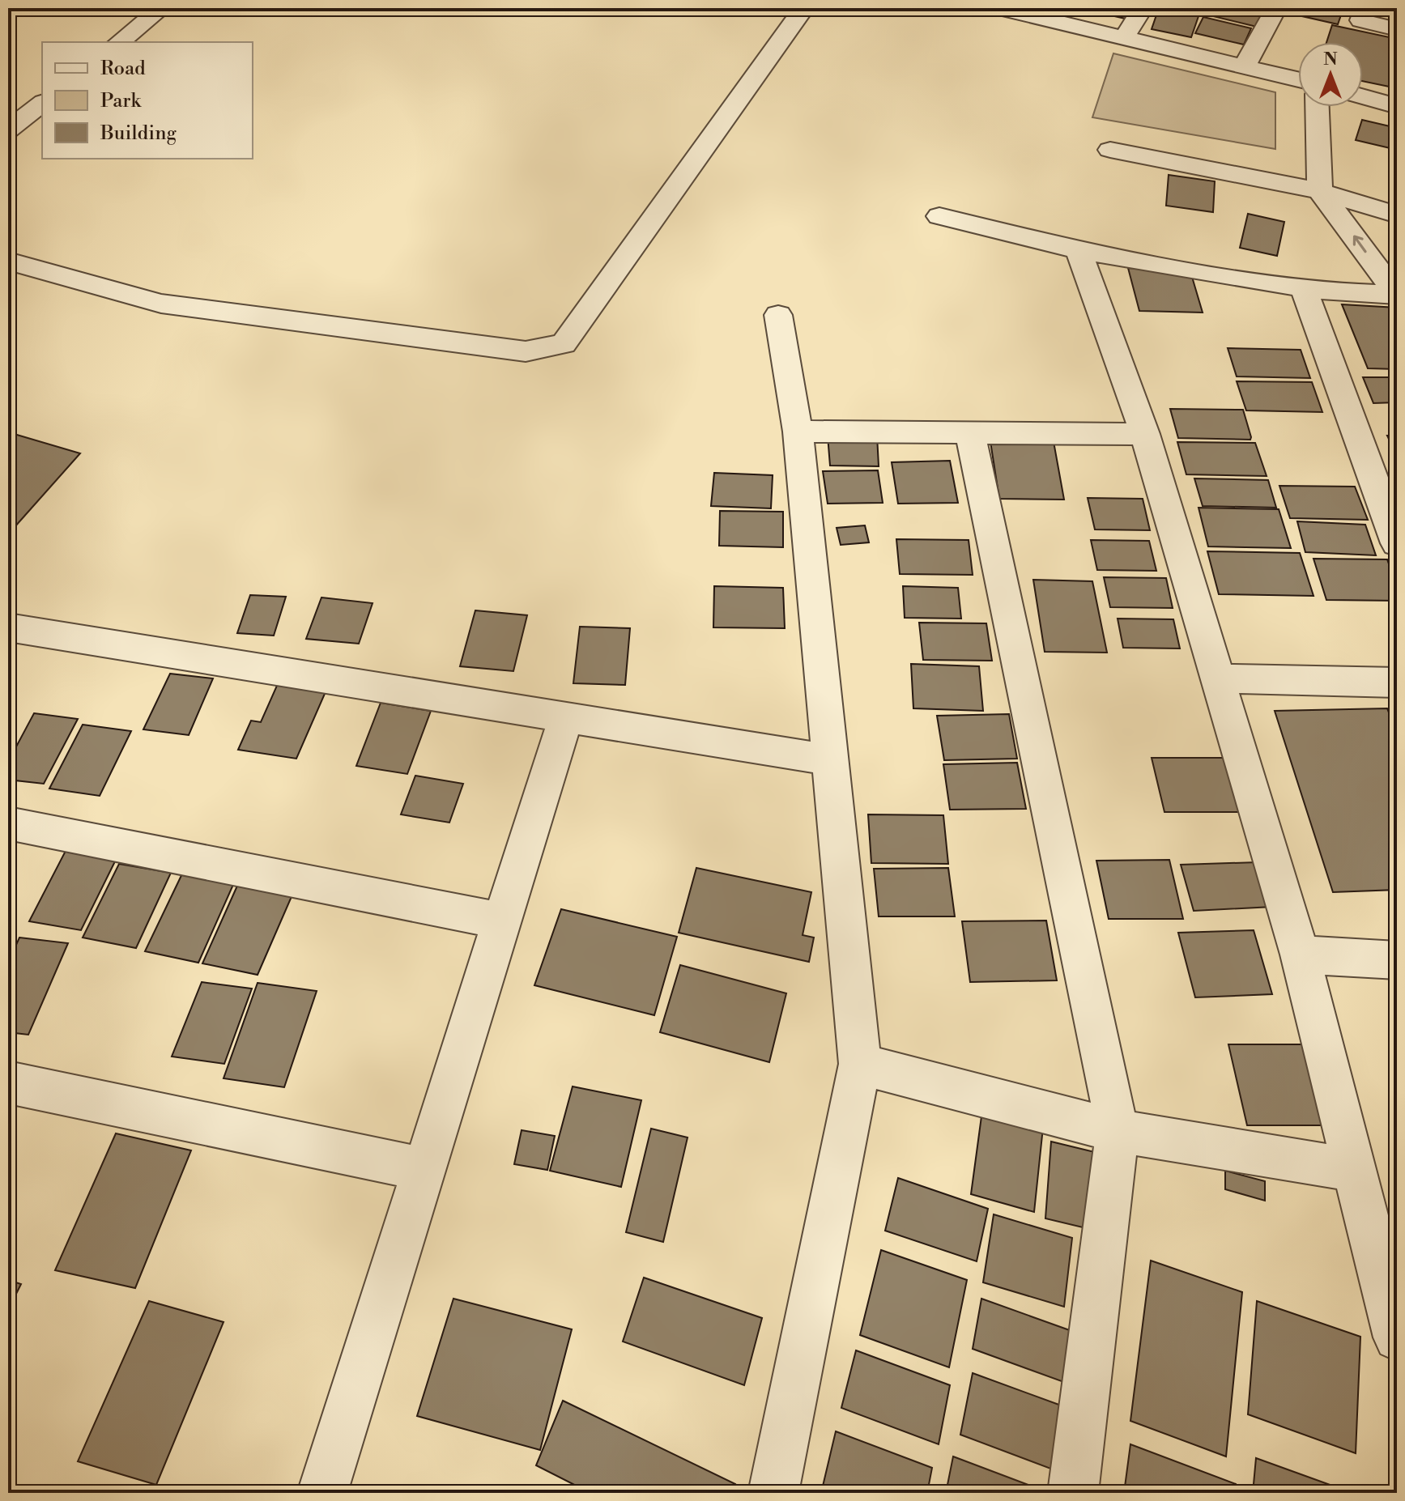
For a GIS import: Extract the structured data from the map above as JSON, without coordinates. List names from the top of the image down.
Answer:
{
  "legend": ["Road", "Park", "Building"],
  "north": "top"
}
